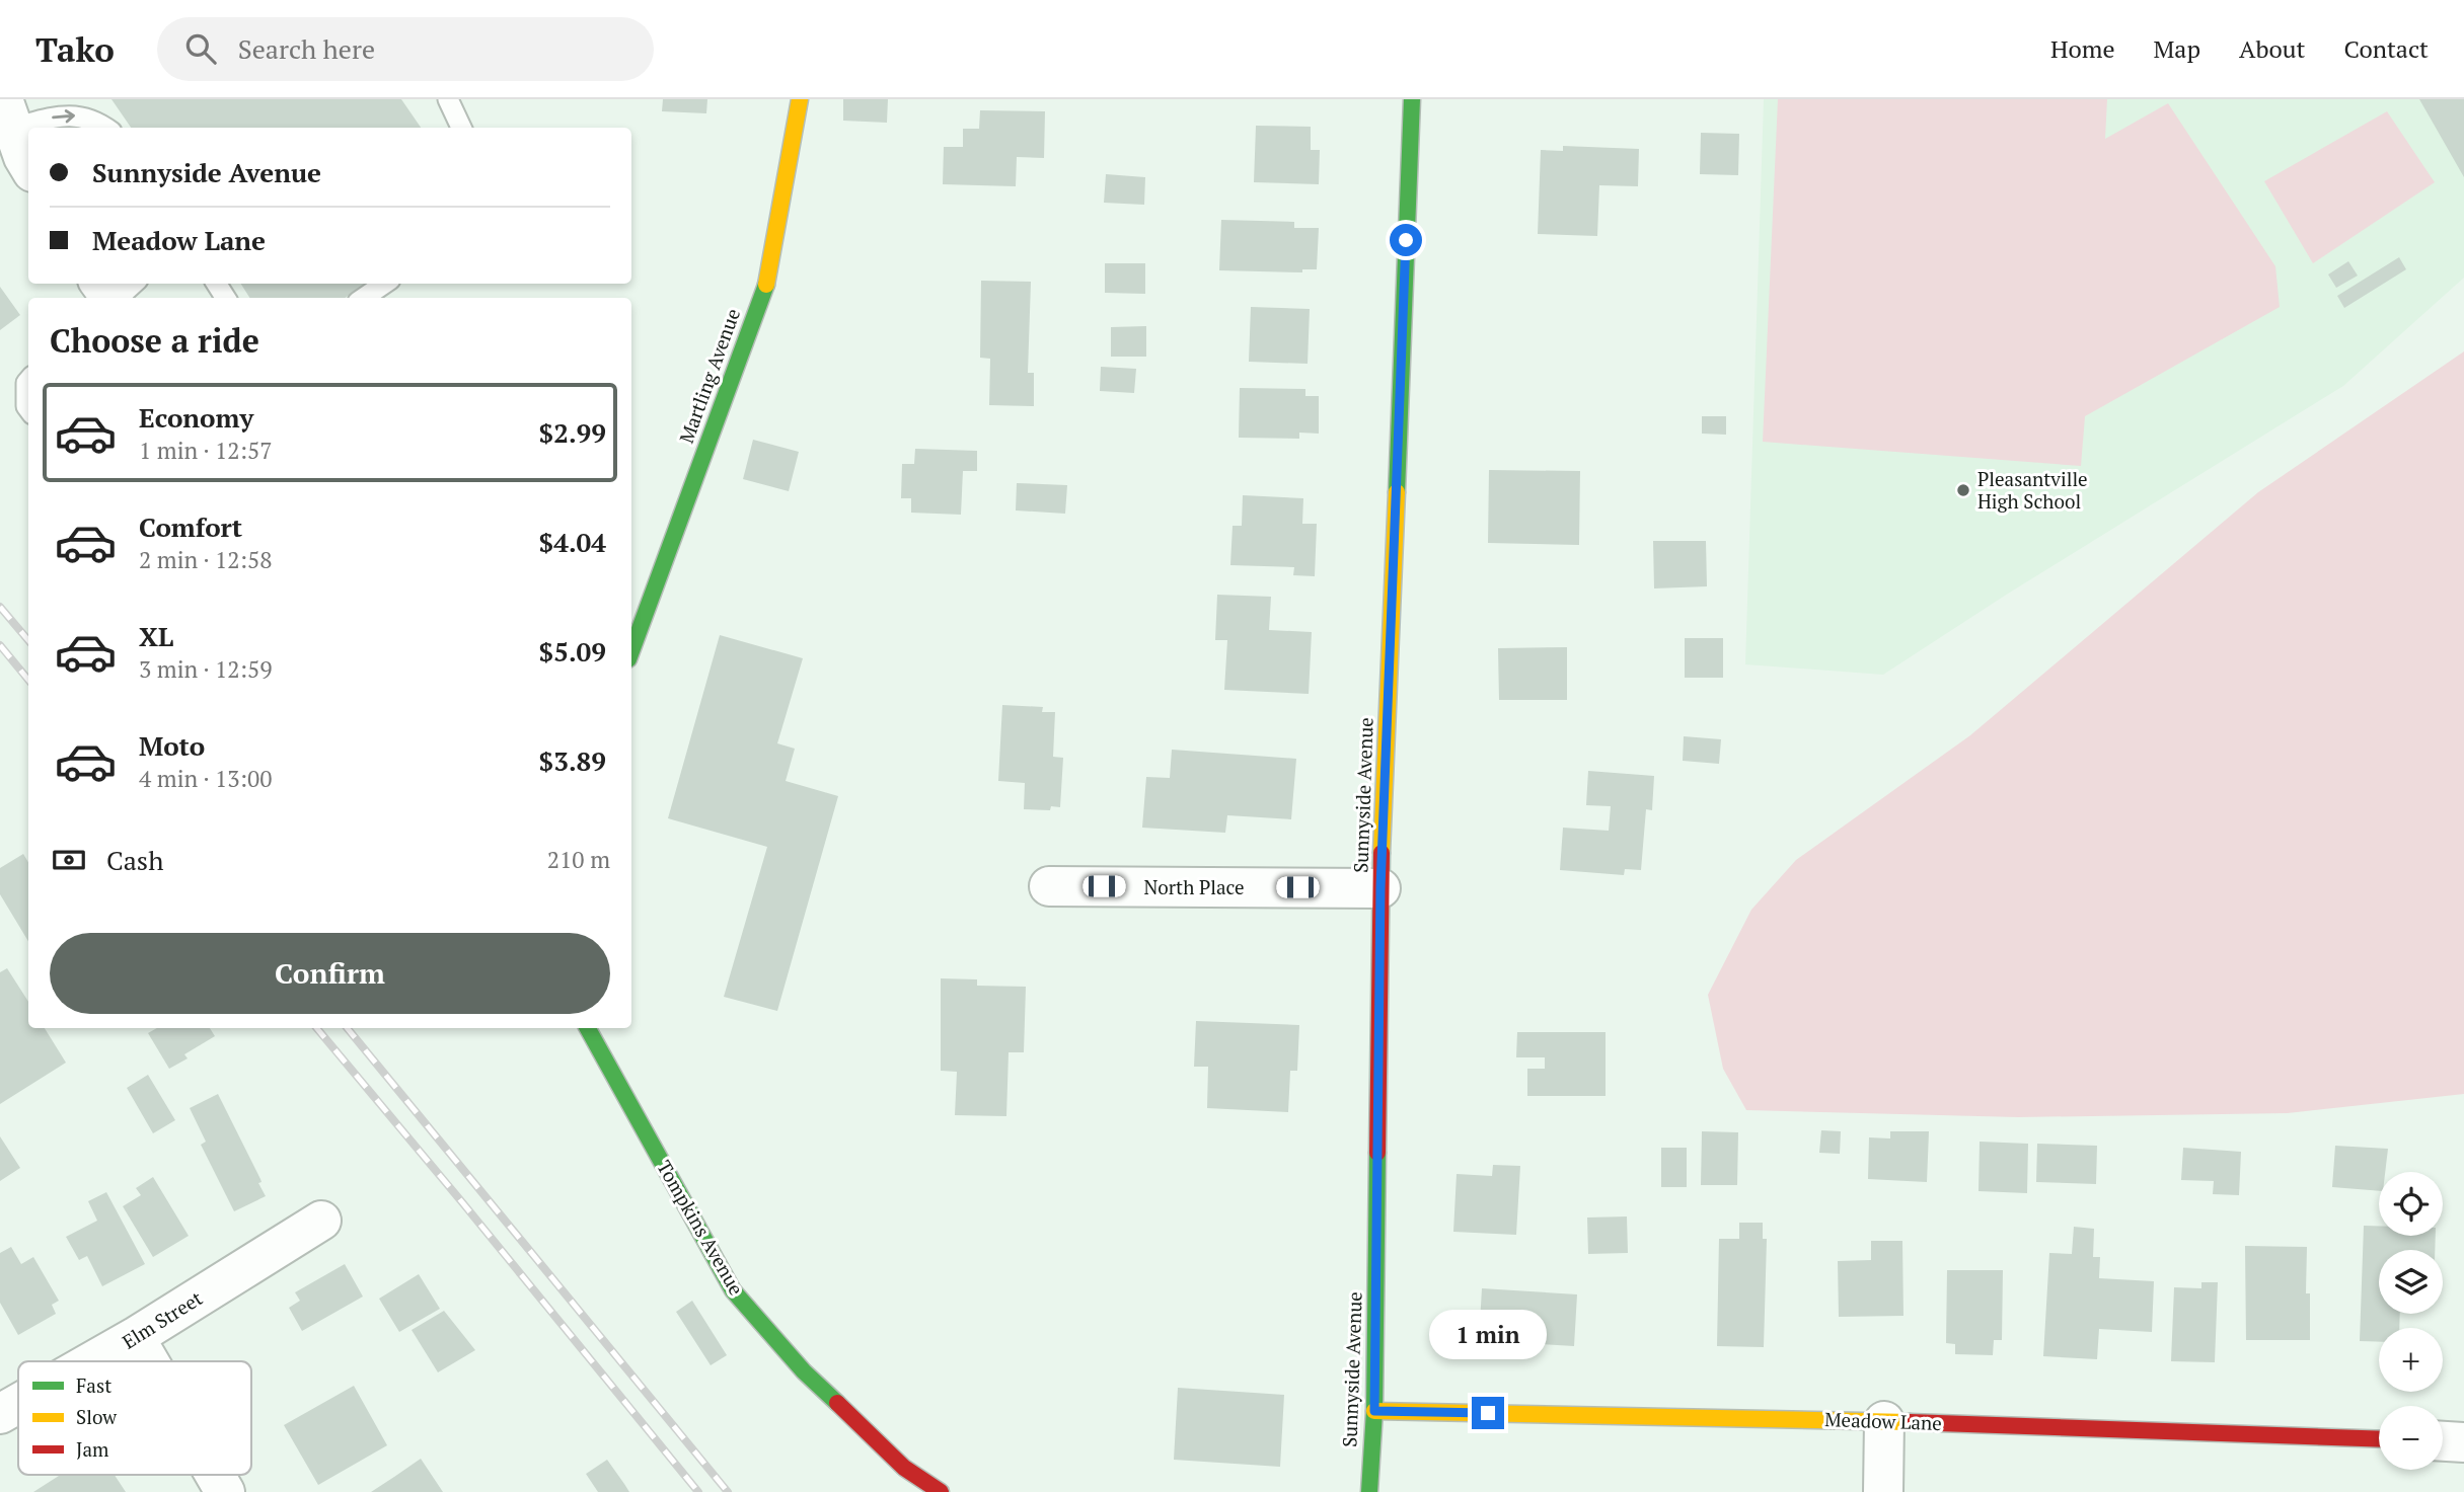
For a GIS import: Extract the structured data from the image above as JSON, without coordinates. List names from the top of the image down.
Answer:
{
  "streets": {
    "street": [
      "Martling Avenue",
      "Sunnyside Avenue",
      "North Place",
      "Tompkins Avenue",
      "Elm Street",
      "Meadow Lane"
    ]
  },
  "crossings": [
    ["Sunnyside Avenue", "North Place"],
    ["Sunnyside Avenue", "Meadow Lane"]
  ],
  "places": ["Pleasantville High School"],
  "legend": ["Fast", "Slow", "Jam"],
  "page": {
    "header": "Tako",
    "search": "Search here",
    "nav": [
      "Home",
      "Map",
      "About",
      "Contact"
    ],
    "banner": ["Sunnyside Avenue", "Meadow Lane"],
    "heading": "Choose a ride",
    "list": [
      {
        "name": "Economy",
        "note": "1 min · 12:57",
        "value": "$2.99"
      },
      {
        "name": "Comfort",
        "note": "2 min · 12:58",
        "value": "$4.04"
      },
      {
        "name": "XL",
        "note": "3 min · 12:59",
        "value": "$5.09"
      },
      {
        "name": "Moto",
        "note": "4 min · 13:00",
        "value": "$3.89"
      }
    ],
    "pay": ["Cash", "210 m"],
    "buttons": "Confirm",
    "map_buttons": ["+", "−"],
    "bubble": "1 min"
  }
}
